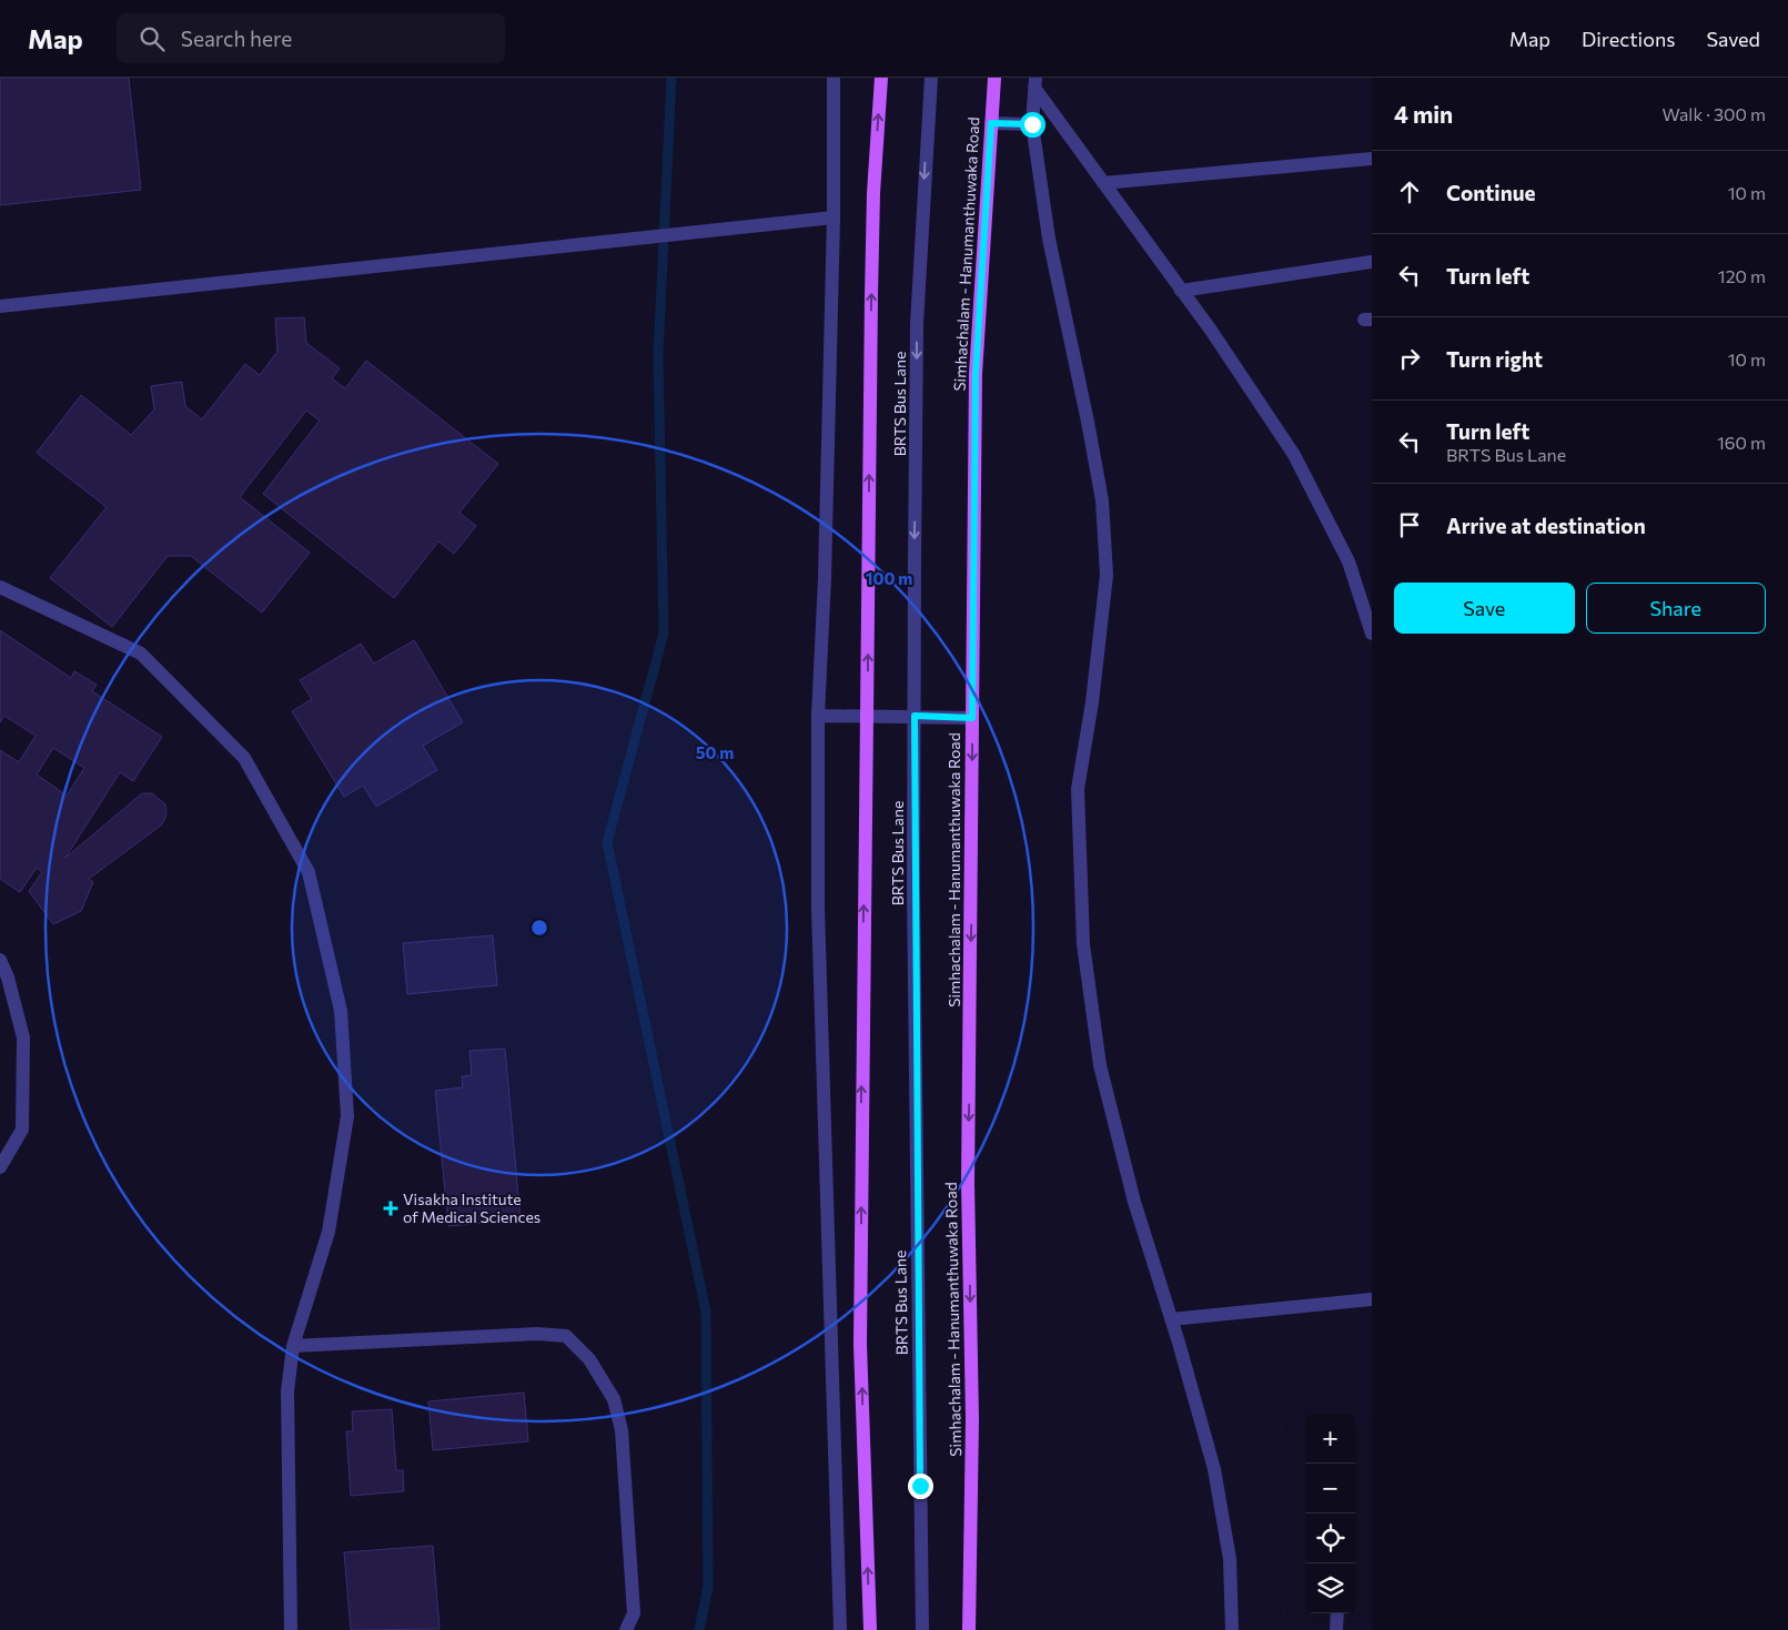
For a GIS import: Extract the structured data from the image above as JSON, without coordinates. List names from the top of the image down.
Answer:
{
  "streets": {
    "main road": ["Simhachalam - Hanumanthuwaka Road"],
    "street": ["BRTS Bus Lane"]
  },
  "places": {
    "health": ["Visakha Institute of Medical Sciences"]
  },
  "page": {
    "header": "Map",
    "search": "Search here",
    "nav": ["Map", "Directions", "Saved"],
    "heading": ["4 min", "Walk · 300 m"],
    "list": [
      ["Continue", "10 m"],
      ["Turn left", "120 m"],
      ["Turn right", "10 m"],
      ["Turn left", "BRTS Bus Lane", "160 m"],
      "Arrive at destination"
    ],
    "buttons": ["Save", "Share"],
    "map_buttons": ["+", "−"]
  },
  "rings": ["100 m", "50 m"]
}
